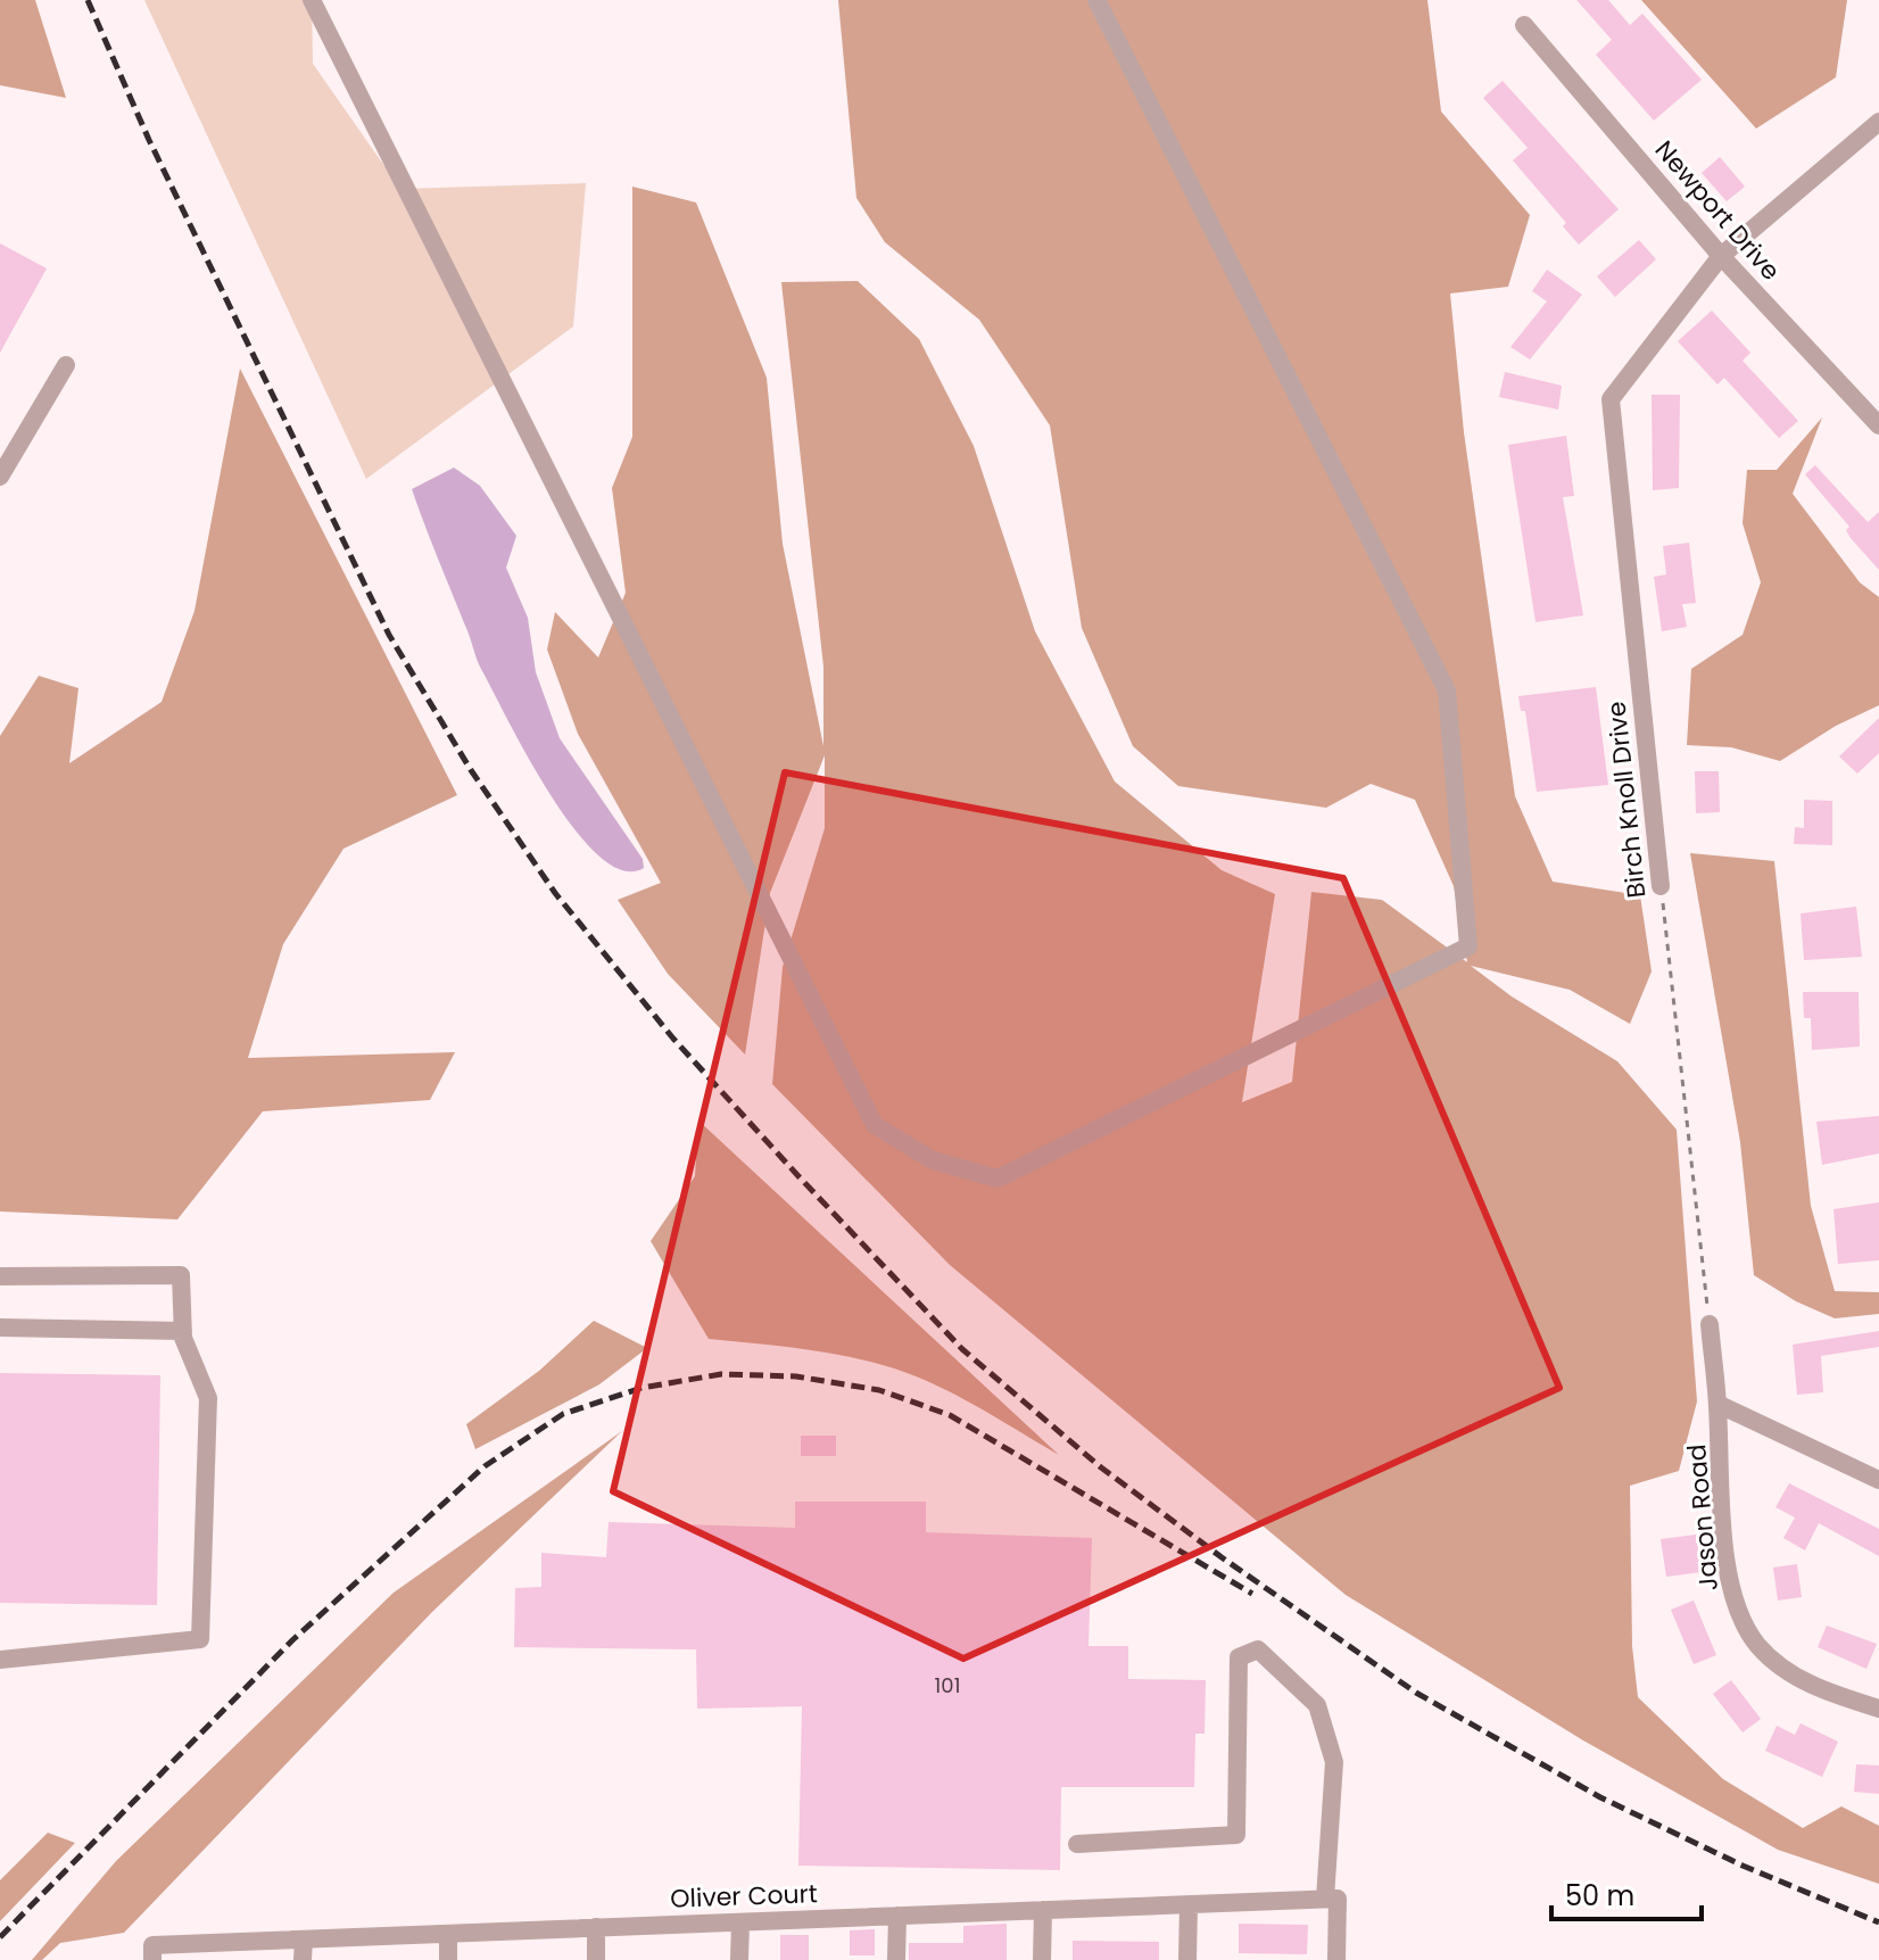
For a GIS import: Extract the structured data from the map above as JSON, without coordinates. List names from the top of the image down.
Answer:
{
  "streets": {
    "street": [
      "Newport Drive",
      "Birch Knoll Drive",
      "Jason Road",
      "Oliver Court"
    ]
  },
  "crossings": [
    ["Newport Drive", "Birch Knoll Drive"]
  ],
  "house_numbers": ["101"],
  "scale_bar": "50 m"
}
